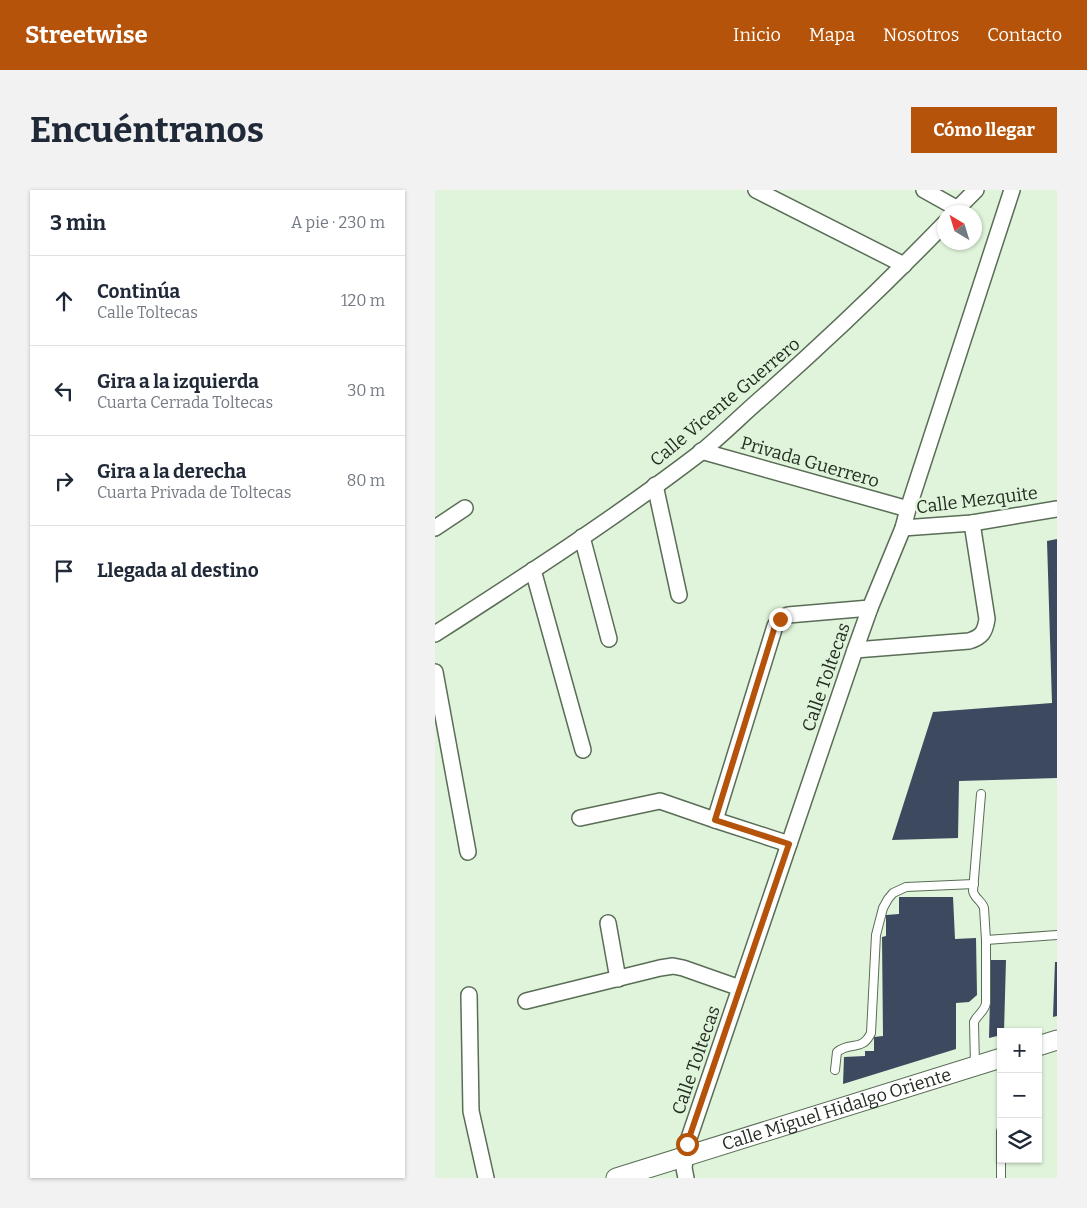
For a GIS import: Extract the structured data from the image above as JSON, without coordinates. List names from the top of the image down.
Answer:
{
  "streets": {
    "street": [
      "Calle Vicente Guerrero",
      "Privada Guerrero",
      "Calle Mezquite",
      "Calle Toltecas",
      "Calle Miguel Hidalgo Oriente"
    ]
  },
  "crossings": [
    ["Calle Vicente Guerrero", "Privada Guerrero"],
    ["Privada Guerrero", "Calle Toltecas"],
    ["Calle Mezquite", "Calle Toltecas"],
    ["Calle Toltecas", "Calle Miguel Hidalgo Oriente"]
  ],
  "north": "top left",
  "page": {
    "header": "Streetwise",
    "nav": [
      "Inicio",
      "Mapa",
      "Nosotros",
      "Contacto"
    ],
    "buttons": "Cómo llegar",
    "title": "Encuéntranos",
    "heading": ["3 min", "A pie · 230 m"],
    "list": [
      ["Continúa", "Calle Toltecas", "120 m"],
      ["Gira a la izquierda", "Cuarta Cerrada Toltecas", "30 m"],
      ["Gira a la derecha", "Cuarta Privada de Toltecas", "80 m"],
      "Llegada al destino"
    ],
    "map_buttons": ["+", "−"]
  }
}
